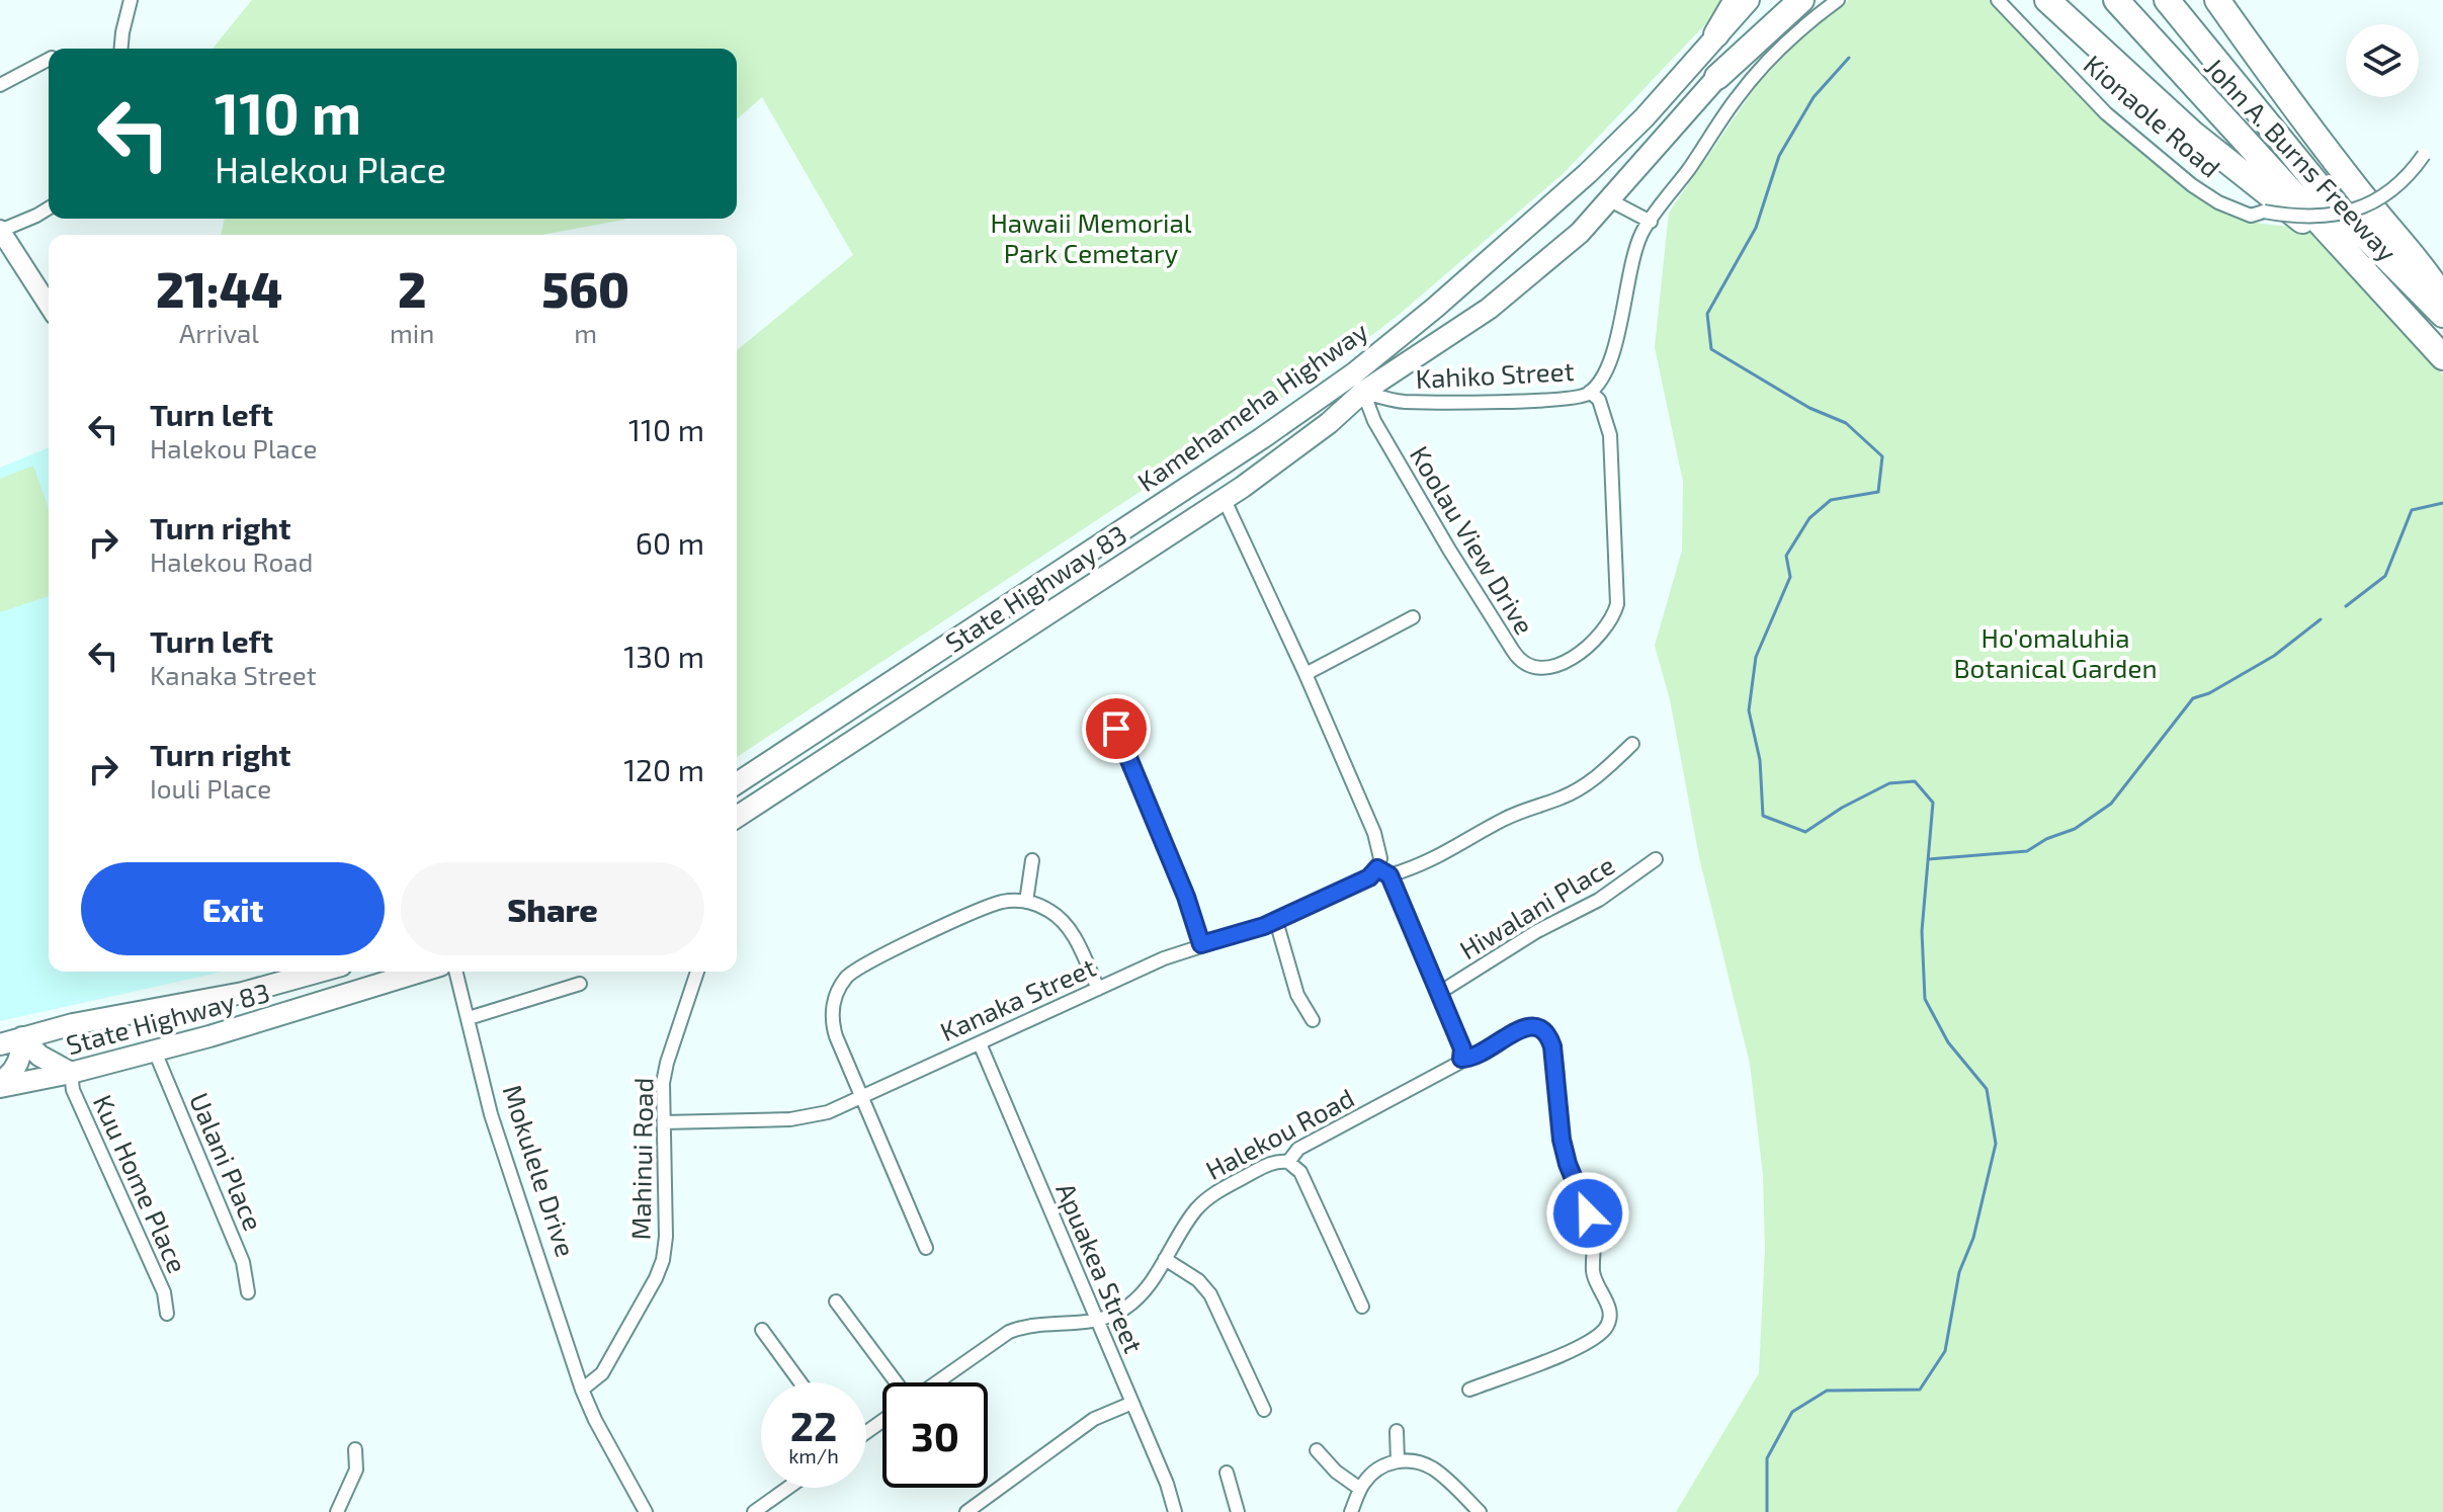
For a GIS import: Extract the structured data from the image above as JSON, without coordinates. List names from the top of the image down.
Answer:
{
  "streets": {
    "highway": ["John A. Burns Freeway"],
    "main road": ["Kamehameha Highway", "State Highway 83"],
    "street": [
      "Kionaole Road",
      "Kahiko Street",
      "Koolau View Drive",
      "Hiwalani Place",
      "Kanaka Street",
      "Halekou Road",
      "Mahinui Road",
      "Ualani Place",
      "Mokulele Drive",
      "Kuu Home Place",
      "Apuakea Street"
    ]
  },
  "crossings": [
    ["Kahiko Street", "Kamehameha Highway"],
    ["Kahiko Street", "Koolau View Drive"],
    ["Kahiko Street", "State Highway 83"],
    ["Kamehameha Highway", "Koolau View Drive"],
    ["Kamehameha Highway", "State Highway 83"],
    ["Koolau View Drive", "State Highway 83"],
    ["State Highway 83", "Ualani Place"],
    ["State Highway 83", "Kuu Home Place"],
    ["Kanaka Street", "Mahinui Road"],
    ["Kanaka Street", "Apuakea Street"],
    ["Halekou Road", "Apuakea Street"],
    ["Mahinui Road", "Mokulele Drive"]
  ],
  "parks": ["Hawaii Memorial Park Cemetary", "Ho'omaluhia Botanical Garden"],
  "page": {
    "turn": ["110 m", "Halekou Place"],
    "eta": [
      "21:44",
      "Arrival",
      "2",
      "min",
      "560",
      "m"
    ],
    "list": [
      {
        "name": "Turn left",
        "note": "Halekou Place",
        "value": "110 m"
      },
      {
        "name": "Turn right",
        "note": "Halekou Road",
        "value": "60 m"
      },
      {
        "name": "Turn left",
        "note": "Kanaka Street",
        "value": "130 m"
      },
      {
        "name": "Turn right",
        "note": "Iouli Place",
        "value": "120 m"
      }
    ],
    "buttons": ["Exit", "Share"],
    "speed": "22 km/h",
    "limit": "30"
  }
}
